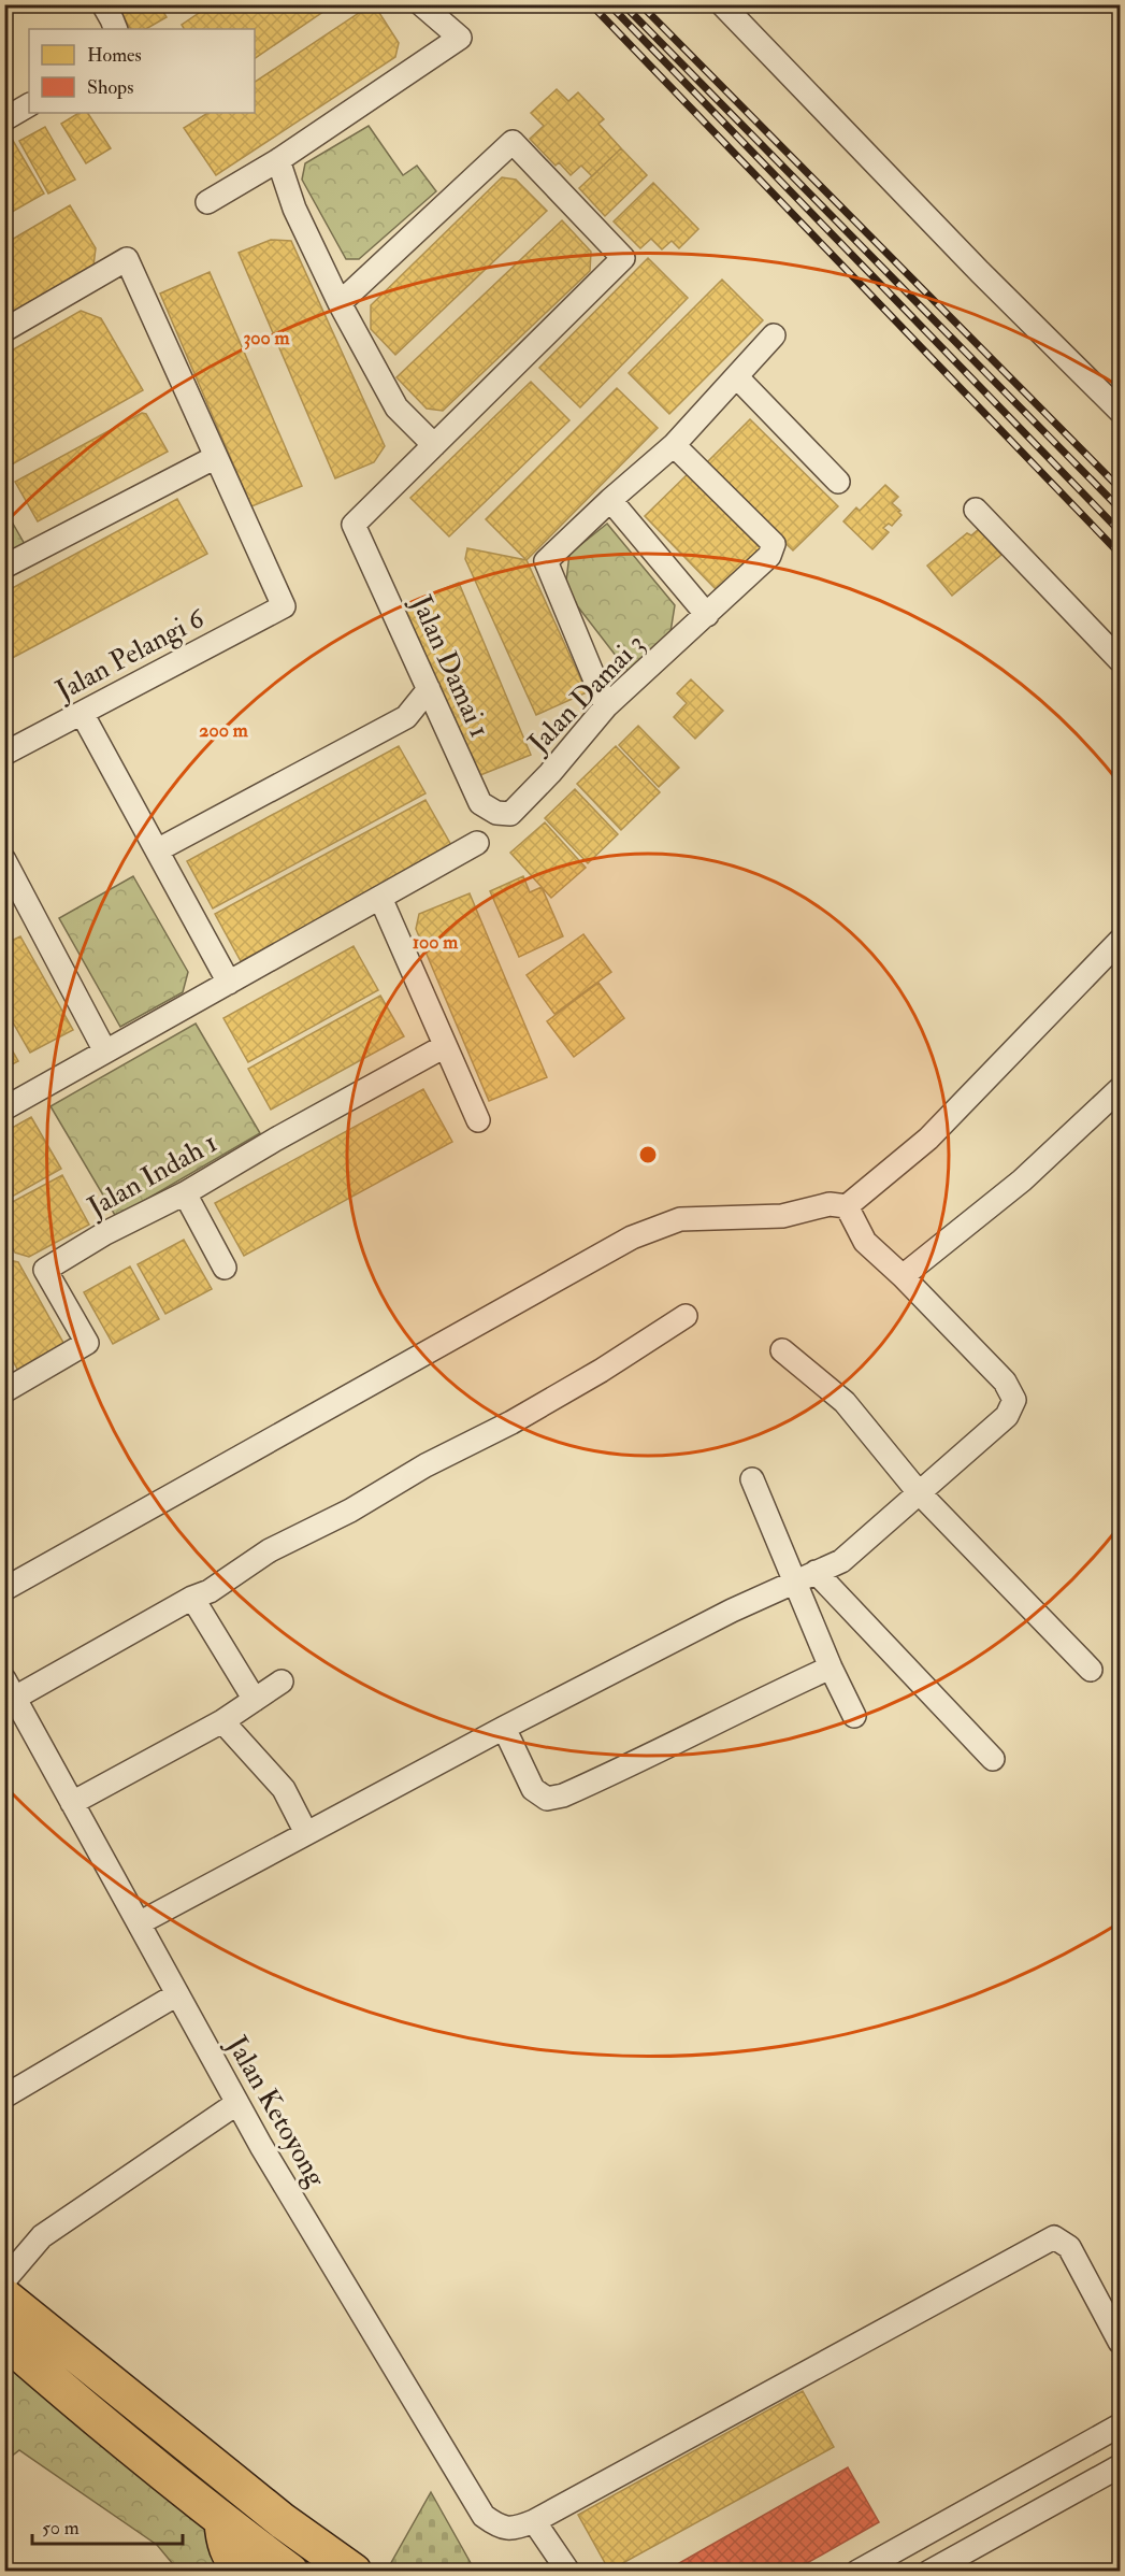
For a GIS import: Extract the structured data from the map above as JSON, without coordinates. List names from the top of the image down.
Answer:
{
  "streets": {
    "street": [
      "Jalan Pelangi 6",
      "Jalan Damai 1",
      "Jalan Damai 3",
      "Jalan Indah 1",
      "Jalan Ketoyong"
    ]
  },
  "crossings": [
    ["Jalan Damai 1", "Jalan Damai 3"]
  ],
  "legend": ["Homes", "Shops"],
  "scale_bar": "50 m",
  "rings": ["300 m", "200 m", "100 m"]
}
